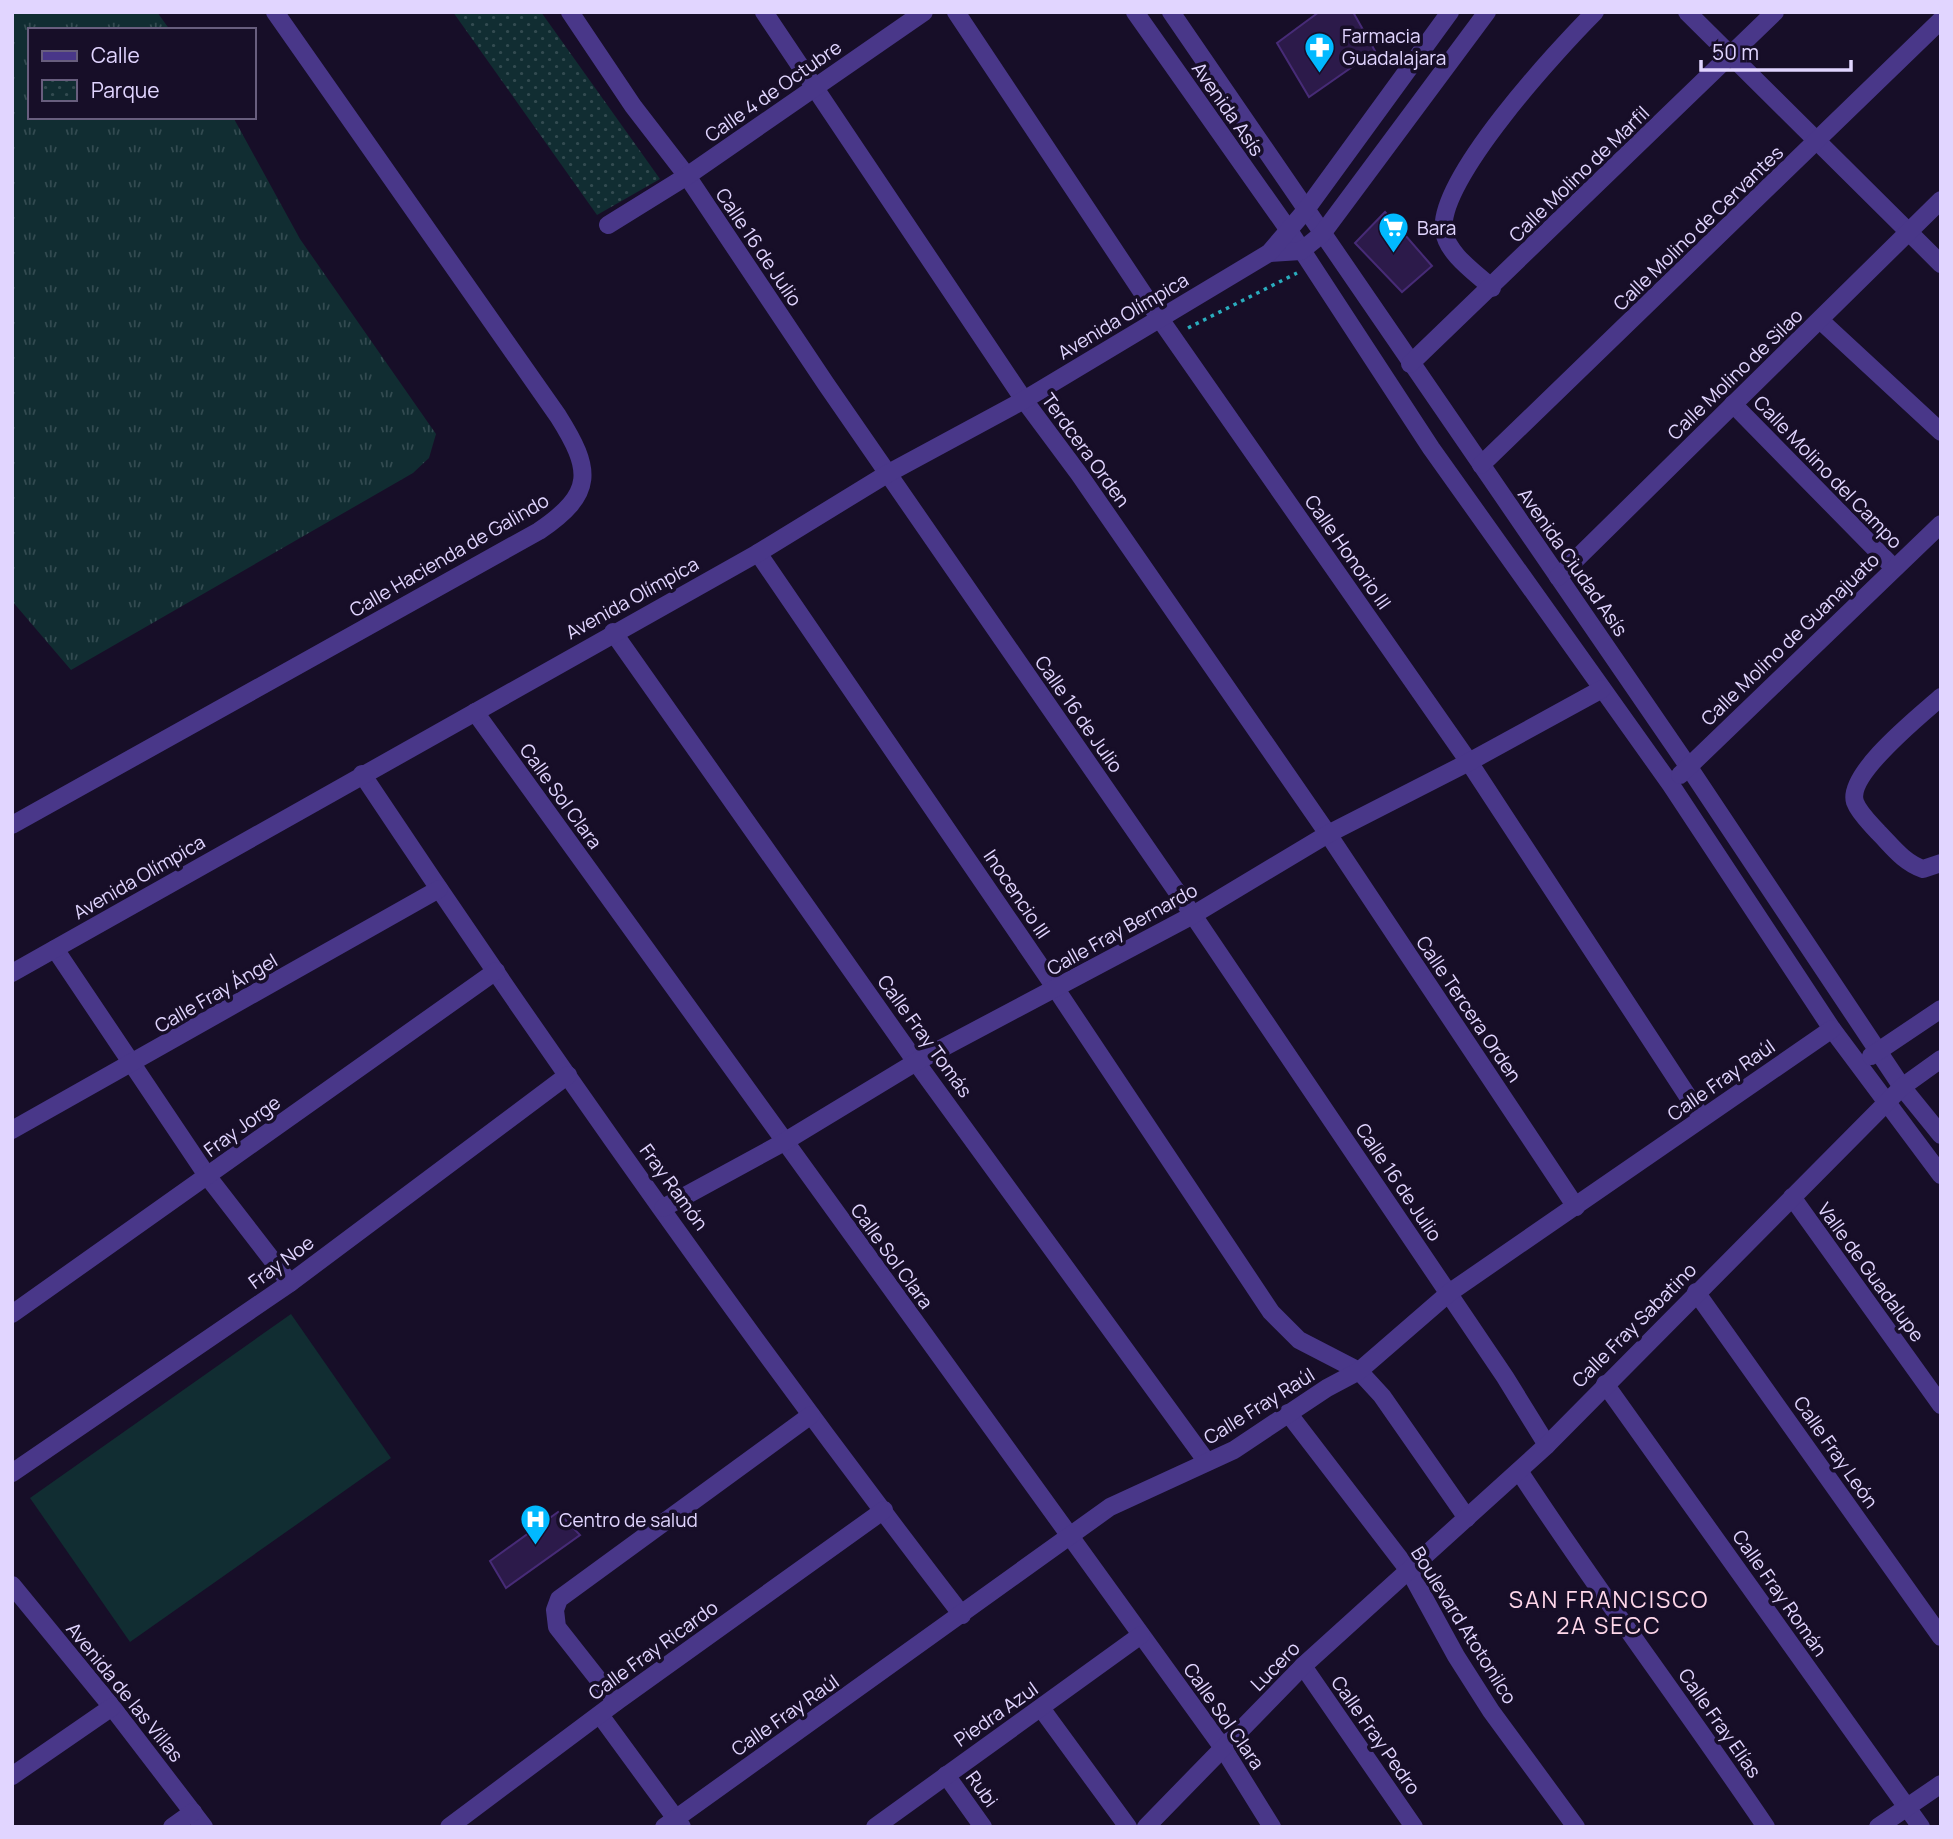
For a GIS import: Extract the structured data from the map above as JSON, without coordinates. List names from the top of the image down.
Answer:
{
  "streets": {
    "street": [
      "Calle 4 de Octubre",
      "Avenida Asís",
      "Calle Molino de Marfil",
      "Calle Molino de Cervantes",
      "Calle 16 de Julio",
      "Avenida Olímpica",
      "Calle Molino de Silao",
      "Terdcera Orden",
      "Calle Molino del Campo",
      "Calle Honorio III",
      "Calle Hacienda de Galindo",
      "Avenida Ciudad Asís",
      "Calle Molino de Guanajuato",
      "Calle Sol Clara",
      "Inocencio III",
      "Calle Fray Bernardo",
      "Calle Fray Ángel",
      "Calle Tercera Orden",
      "Calle Fray Tomás",
      "Calle Fray Raúl",
      "Fray Jorge",
      "Fray Ramón",
      "Fray Noe",
      "Valle de Guadalupe",
      "Calle Fray Sabatino",
      "Calle Fray León",
      "Calle Fray Román",
      "Boulevard Atotonilco",
      "Calle Fray Ricardo",
      "Lucero",
      "Avenida de las Villas",
      "Piedra Azul",
      "Calle Fray Elías",
      "Calle Fray Pedro",
      "Rubi"
    ]
  },
  "crossings": [
    ["Calle 4 de Octubre", "Calle 16 de Julio"],
    ["Calle 4 de Octubre", "Terdcera Orden"],
    ["Avenida Asís", "Avenida Olímpica"],
    ["Calle Molino de Marfil", "Avenida Ciudad Asís"],
    ["Calle Molino de Cervantes", "Avenida Ciudad Asís"],
    ["Calle 16 de Julio", "Avenida Olímpica"],
    ["Calle 16 de Julio", "Calle Fray Bernardo"],
    ["Calle 16 de Julio", "Calle Fray Raúl"],
    ["Calle 16 de Julio", "Calle Fray Sabatino"],
    ["Avenida Olímpica", "Terdcera Orden"],
    ["Avenida Olímpica", "Calle Honorio III"],
    ["Avenida Olímpica", "Avenida Ciudad Asís"],
    ["Avenida Olímpica", "Calle Sol Clara"],
    ["Avenida Olímpica", "Inocencio III"],
    ["Avenida Olímpica", "Calle Fray Tomás"],
    ["Avenida Olímpica", "Fray Ramón"],
    ["Calle Molino de Silao", "Calle Molino del Campo"],
    ["Calle Molino de Silao", "Avenida Ciudad Asís"],
    ["Terdcera Orden", "Calle Fray Bernardo"],
    ["Terdcera Orden", "Calle Tercera Orden"],
    ["Calle Molino del Campo", "Calle Molino de Guanajuato"],
    ["Calle Honorio III", "Calle Fray Bernardo"],
    ["Calle Honorio III", "Calle Fray Raúl"],
    ["Avenida Ciudad Asís", "Calle Molino de Guanajuato"],
    ["Avenida Ciudad Asís", "Calle Fray Sabatino"],
    ["Calle Sol Clara", "Calle Fray Bernardo"],
    ["Calle Sol Clara", "Calle Fray Raúl"],
    ["Calle Sol Clara", "Lucero"],
    ["Calle Sol Clara", "Piedra Azul"],
    ["Inocencio III", "Calle Fray Bernardo"],
    ["Inocencio III", "Calle Fray Raúl"],
    ["Calle Fray Bernardo", "Calle Tercera Orden"],
    ["Calle Fray Bernardo", "Calle Fray Tomás"],
    ["Calle Fray Bernardo", "Fray Ramón"],
    ["Calle Fray Ángel", "Fray Ramón"],
    ["Calle Tercera Orden", "Calle Fray Raúl"],
    ["Calle Fray Tomás", "Calle Fray Raúl"],
    ["Calle Fray Raúl", "Fray Ramón"],
    ["Calle Fray Raúl", "Boulevard Atotonilco"],
    ["Fray Jorge", "Fray Ramón"],
    ["Fray Ramón", "Fray Noe"],
    ["Fray Ramón", "Calle Fray Ricardo"],
    ["Valle de Guadalupe", "Calle Fray Sabatino"],
    ["Calle Fray Sabatino", "Calle Fray León"],
    ["Calle Fray Sabatino", "Calle Fray Román"],
    ["Calle Fray Sabatino", "Boulevard Atotonilco"],
    ["Calle Fray Sabatino", "Lucero"],
    ["Calle Fray Sabatino", "Calle Fray Elías"],
    ["Boulevard Atotonilco", "Lucero"],
    ["Lucero", "Calle Fray Pedro"],
    ["Piedra Azul", "Rubi"]
  ],
  "districts": ["SAN FRANCISCO 2A SECC"],
  "places": {
    "pharmacy": ["Farmacia Guadalajara"],
    "supermarket": ["Bara"],
    "hospital": ["Centro de salud"]
  },
  "legend": ["Calle", "Parque"],
  "scale_bar": "50 m"
}
